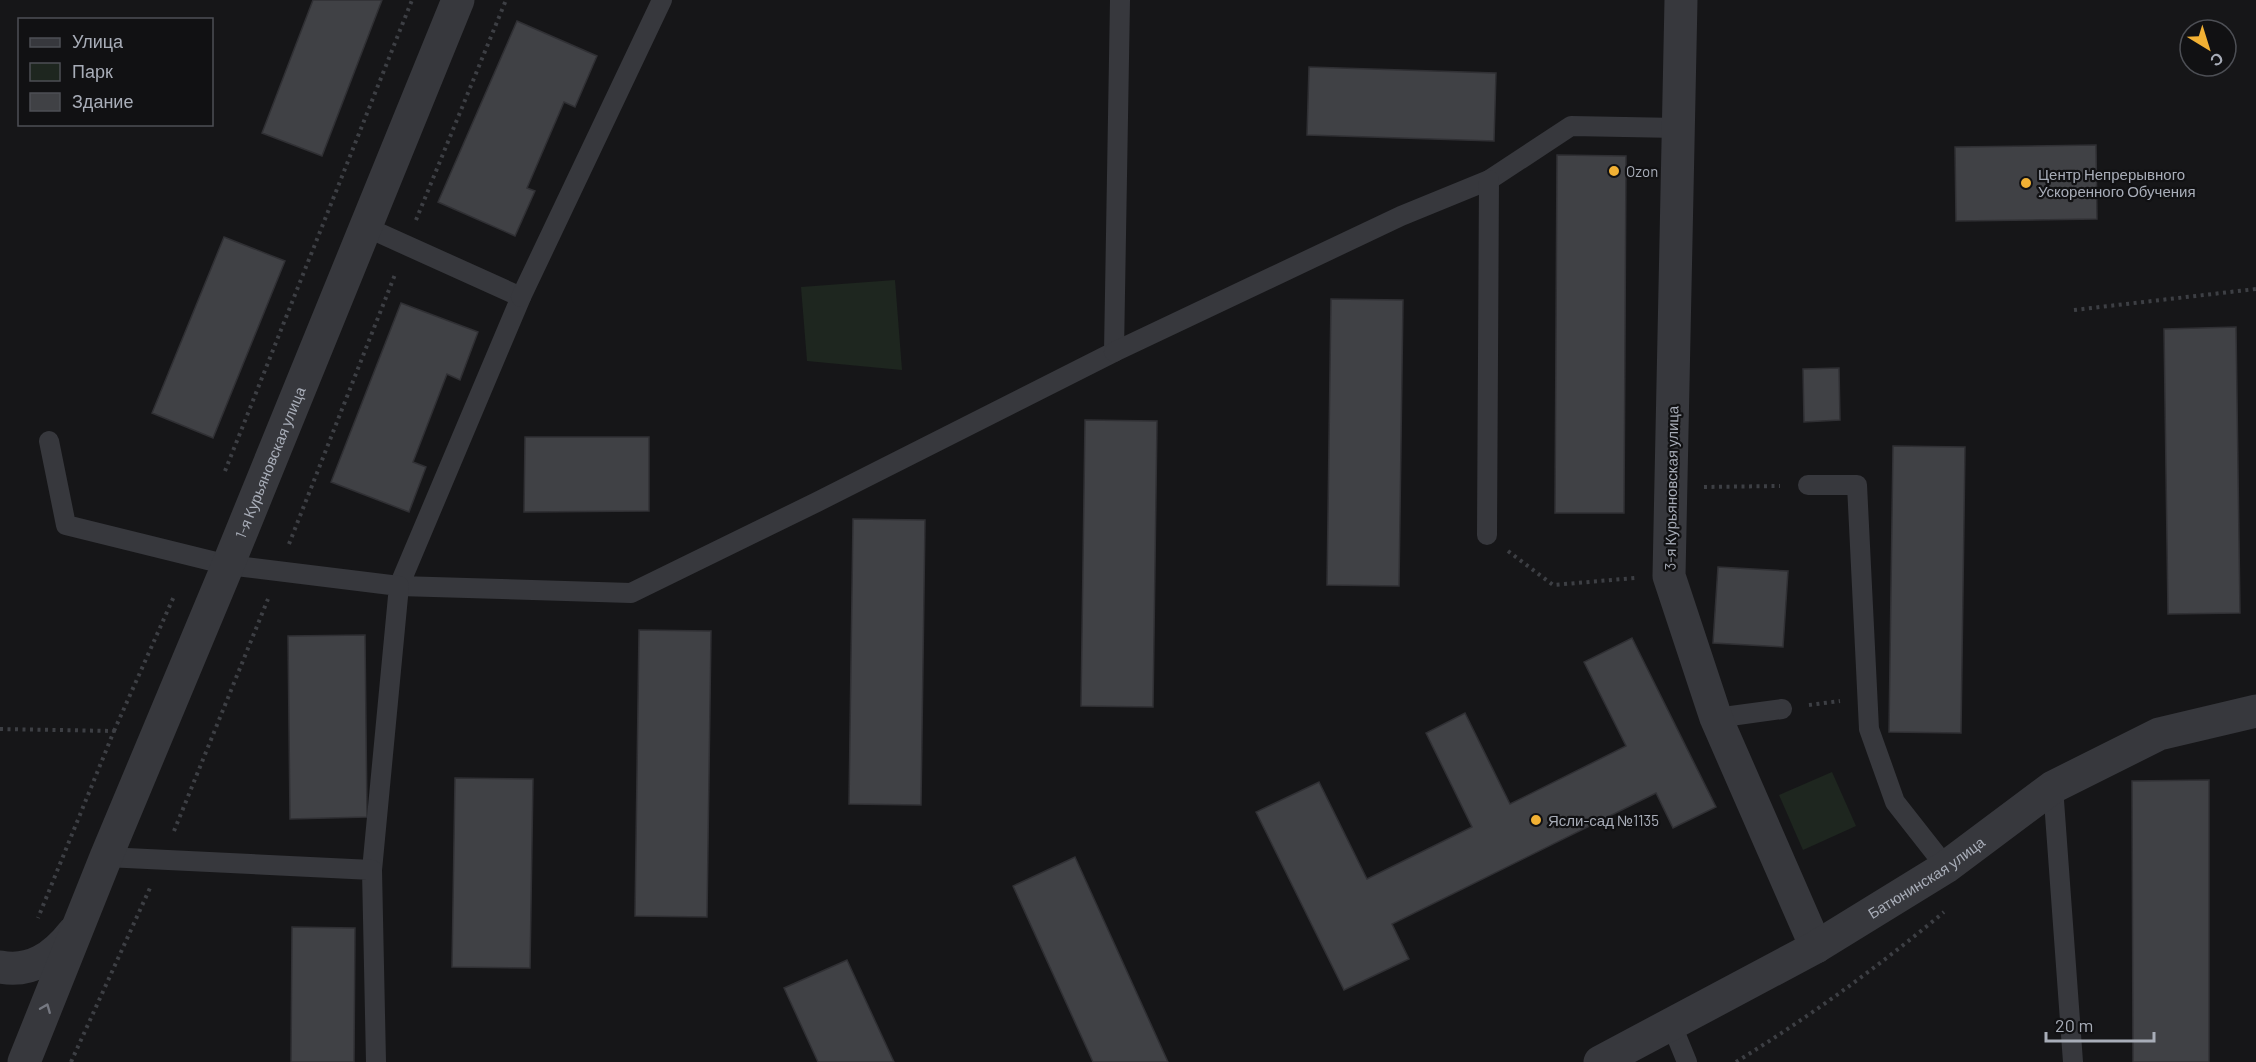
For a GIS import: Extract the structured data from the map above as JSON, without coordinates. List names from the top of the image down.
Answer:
{
  "streets": {
    "street": ["1-я Курьяновская улица", "3-я Курьяновская улица", "Батюнинская улица"]
  },
  "crossings": [
    ["3-я Курьяновская улица", "Батюнинская улица"]
  ],
  "places": ["Ozon", "Центр Непрерывного Ускоренного Обучения", "Ясли-сад №1135"],
  "legend": ["Улица", "Парк", "Здание"],
  "scale_bar": "20 m",
  "north": "bottom right"
}
